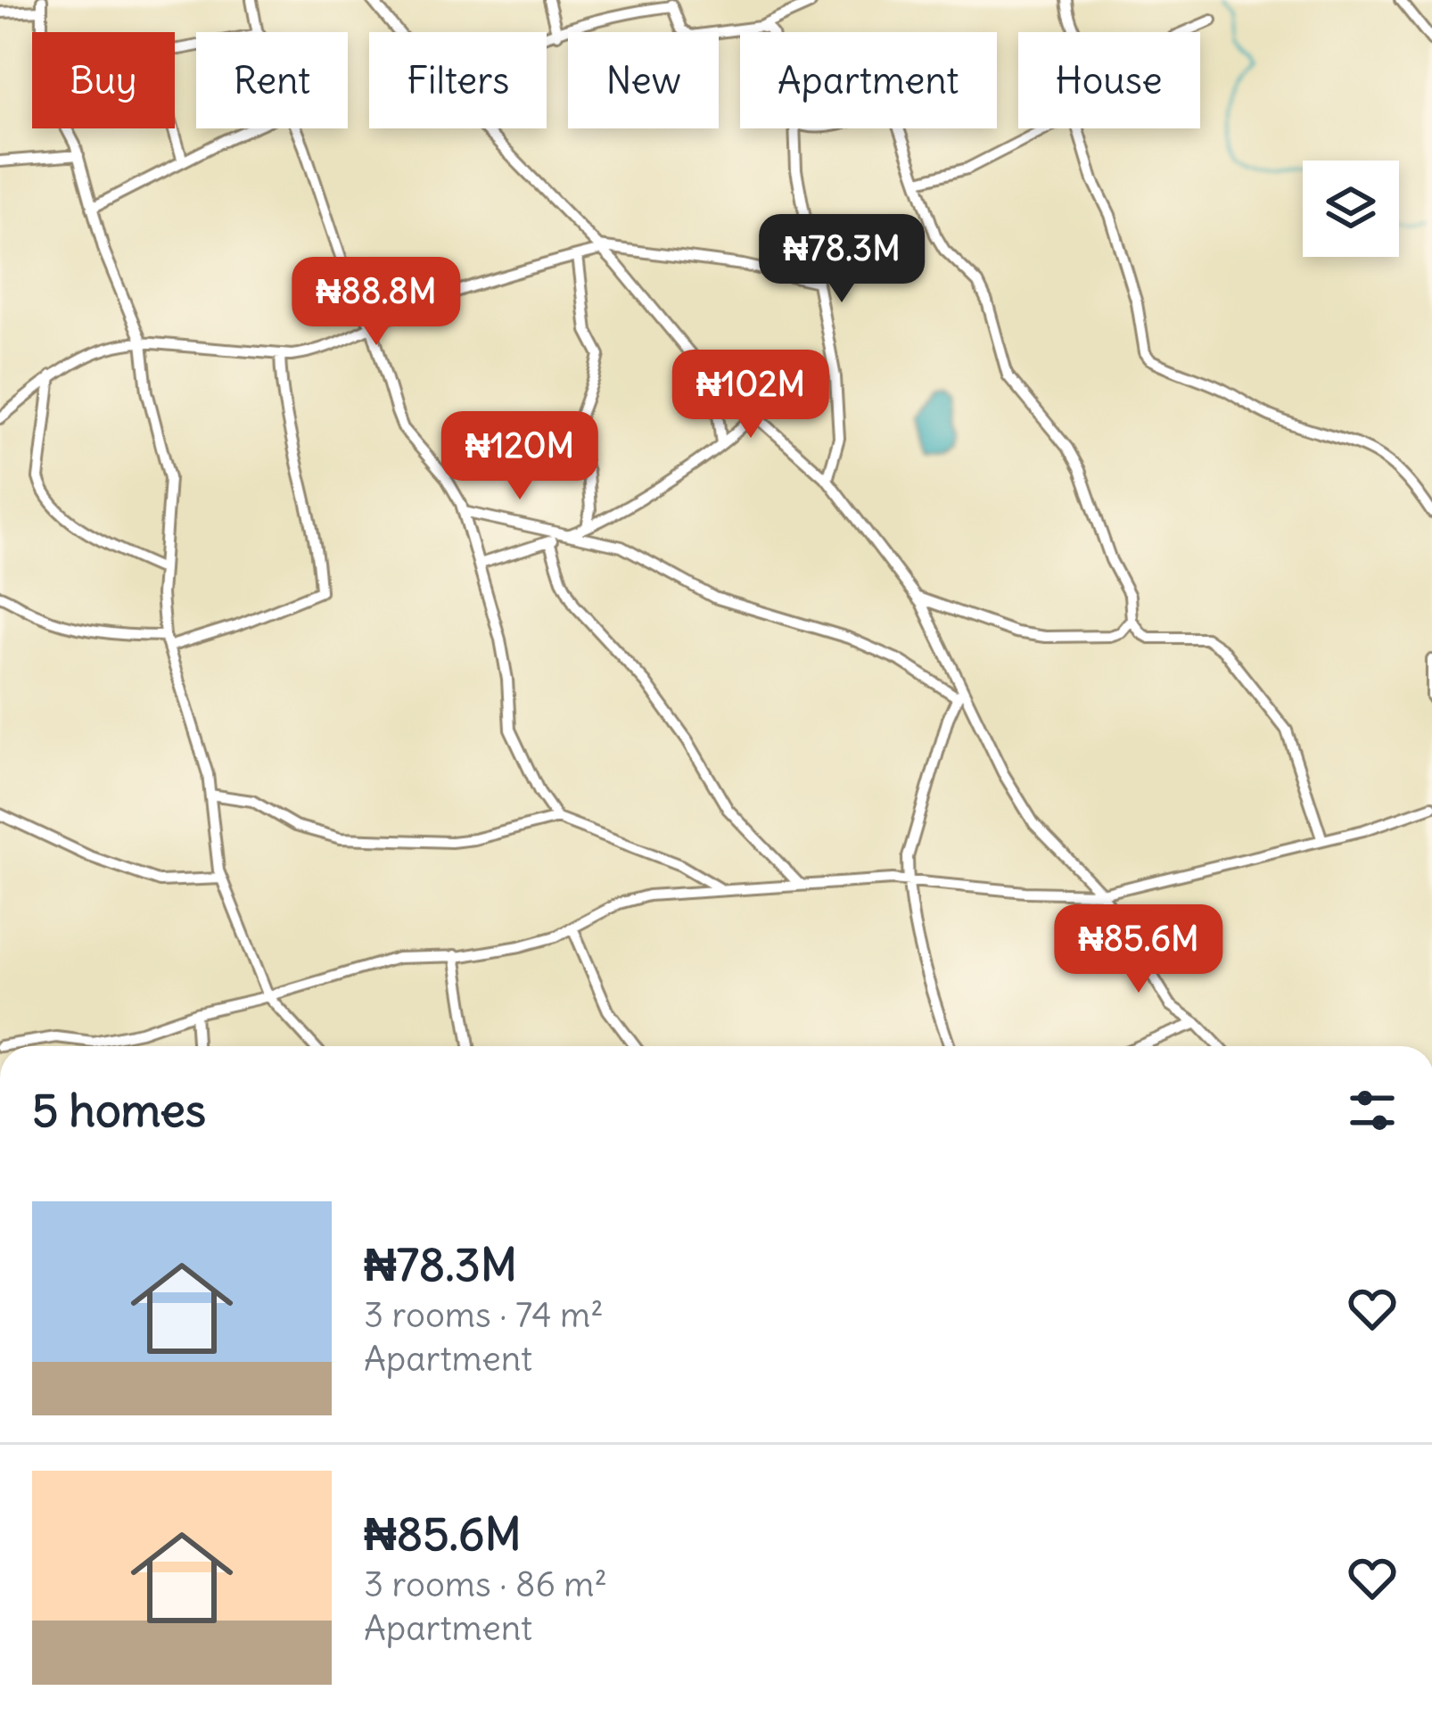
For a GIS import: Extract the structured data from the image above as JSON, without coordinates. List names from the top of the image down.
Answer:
{
  "page": {
    "chip": [
      "Buy",
      "Rent",
      "Filters",
      "New",
      "Apartment",
      "House"
    ],
    "price": [
      "₦78.3M",
      "₦88.8M",
      "₦102M",
      "₦120M",
      "₦85.6M"
    ],
    "heading": "5 homes",
    "list": [
      {
        "name": "₦78.3M",
        "note": "3 rooms · 74 m² · Apartment"
      },
      {
        "name": "₦85.6M",
        "note": "3 rooms · 86 m² · Apartment"
      }
    ]
  }
}
